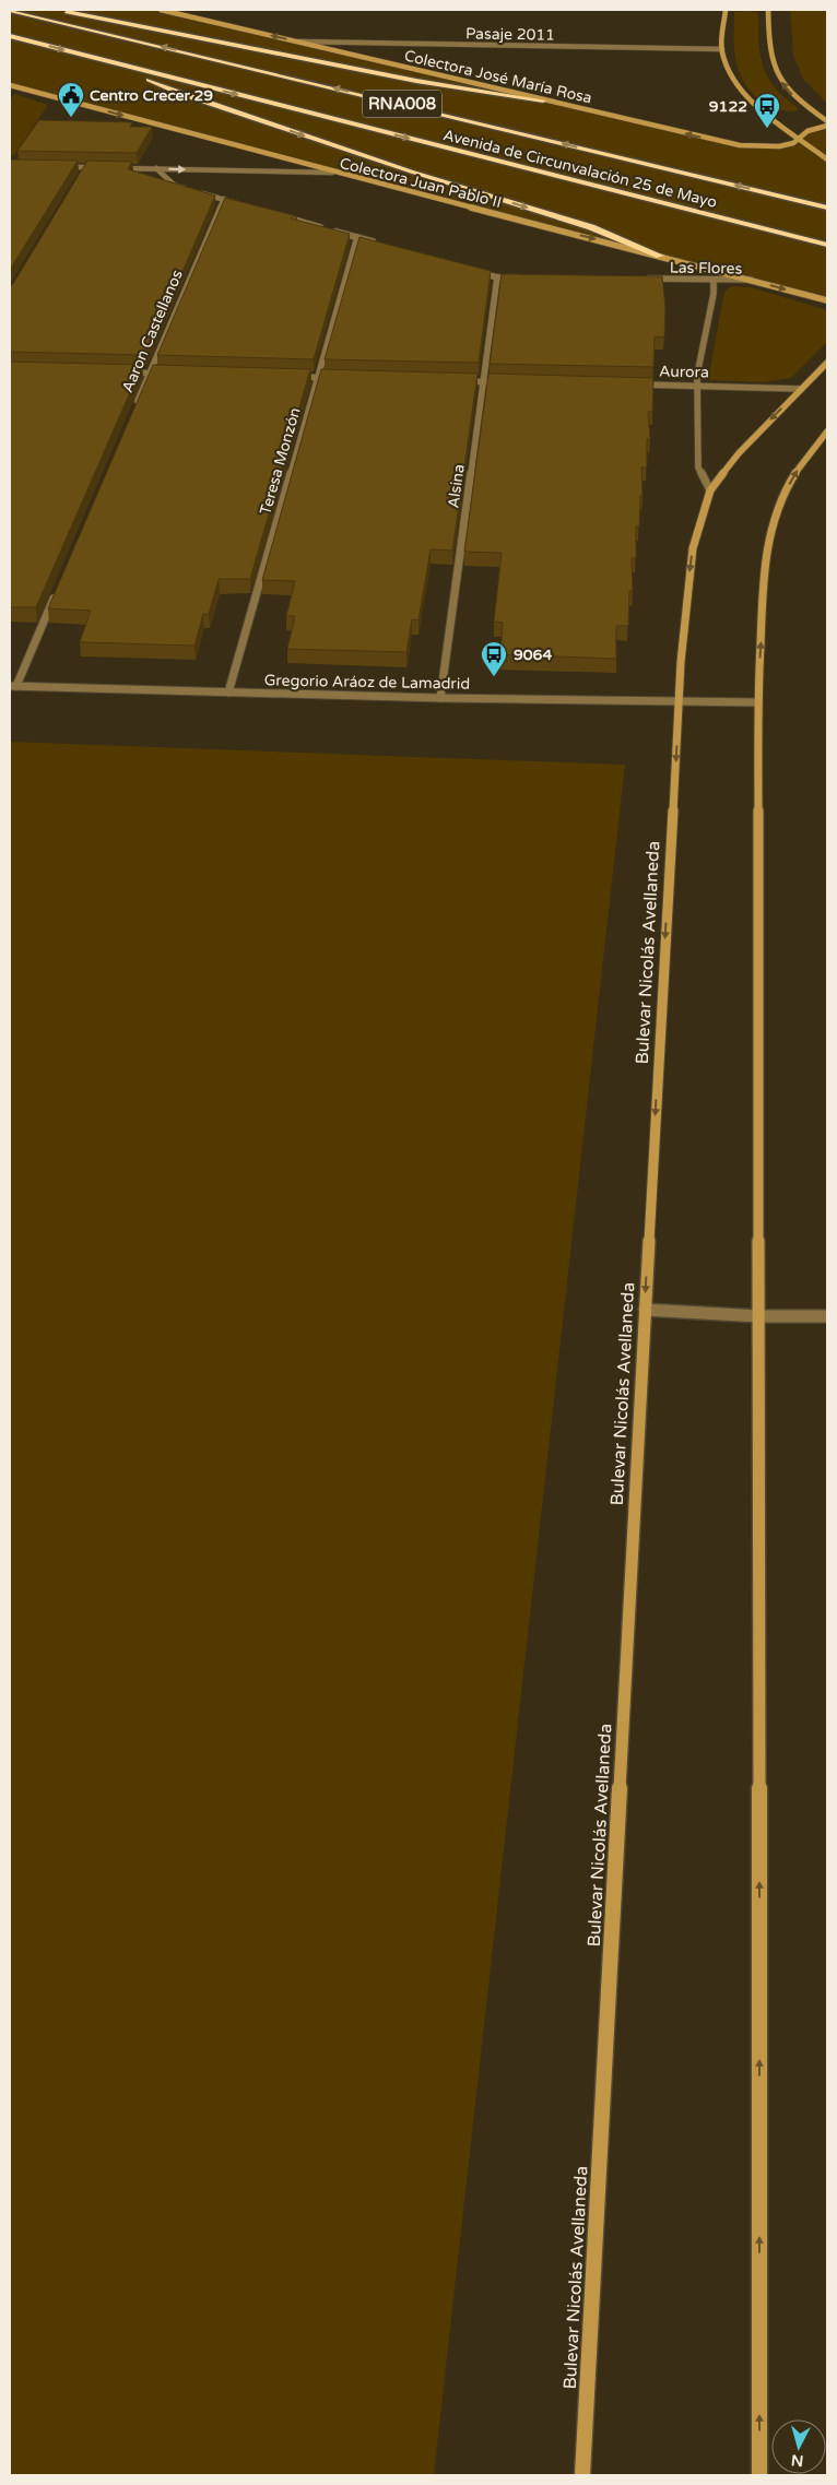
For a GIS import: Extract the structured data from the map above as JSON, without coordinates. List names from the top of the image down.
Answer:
{
  "streets": {
    "highway": ["RNA008", "Avenida de Circunvalación 25 de Mayo"],
    "main road": ["Colectora José María Rosa", "Colectora Juan Pablo II", "Bulevar Nicolás Avellaneda"],
    "street": [
      "Pasaje 2011",
      "Las Flores",
      "Aaron Castellanos",
      "Aurora",
      "Teresa Monzón",
      "Alsina",
      "Gregorio Aráoz de Lamadrid"
    ]
  },
  "crossings": [
    ["Pasaje 2011", "Colectora José María Rosa"],
    ["Colectora Juan Pablo II", "Las Flores"],
    ["Aurora", "Bulevar Nicolás Avellaneda"],
    ["Teresa Monzón", "Gregorio Aráoz de Lamadrid"],
    ["Alsina", "Gregorio Aráoz de Lamadrid"],
    ["Gregorio Aráoz de Lamadrid", "Bulevar Nicolás Avellaneda"]
  ],
  "one_way": ["Colectora José María Rosa", "Colectora Juan Pablo II"],
  "places": {
    "public building": ["Centro Crecer 29"],
    "bus stop": ["9122", "9064"]
  },
  "north": "bottom"
}
